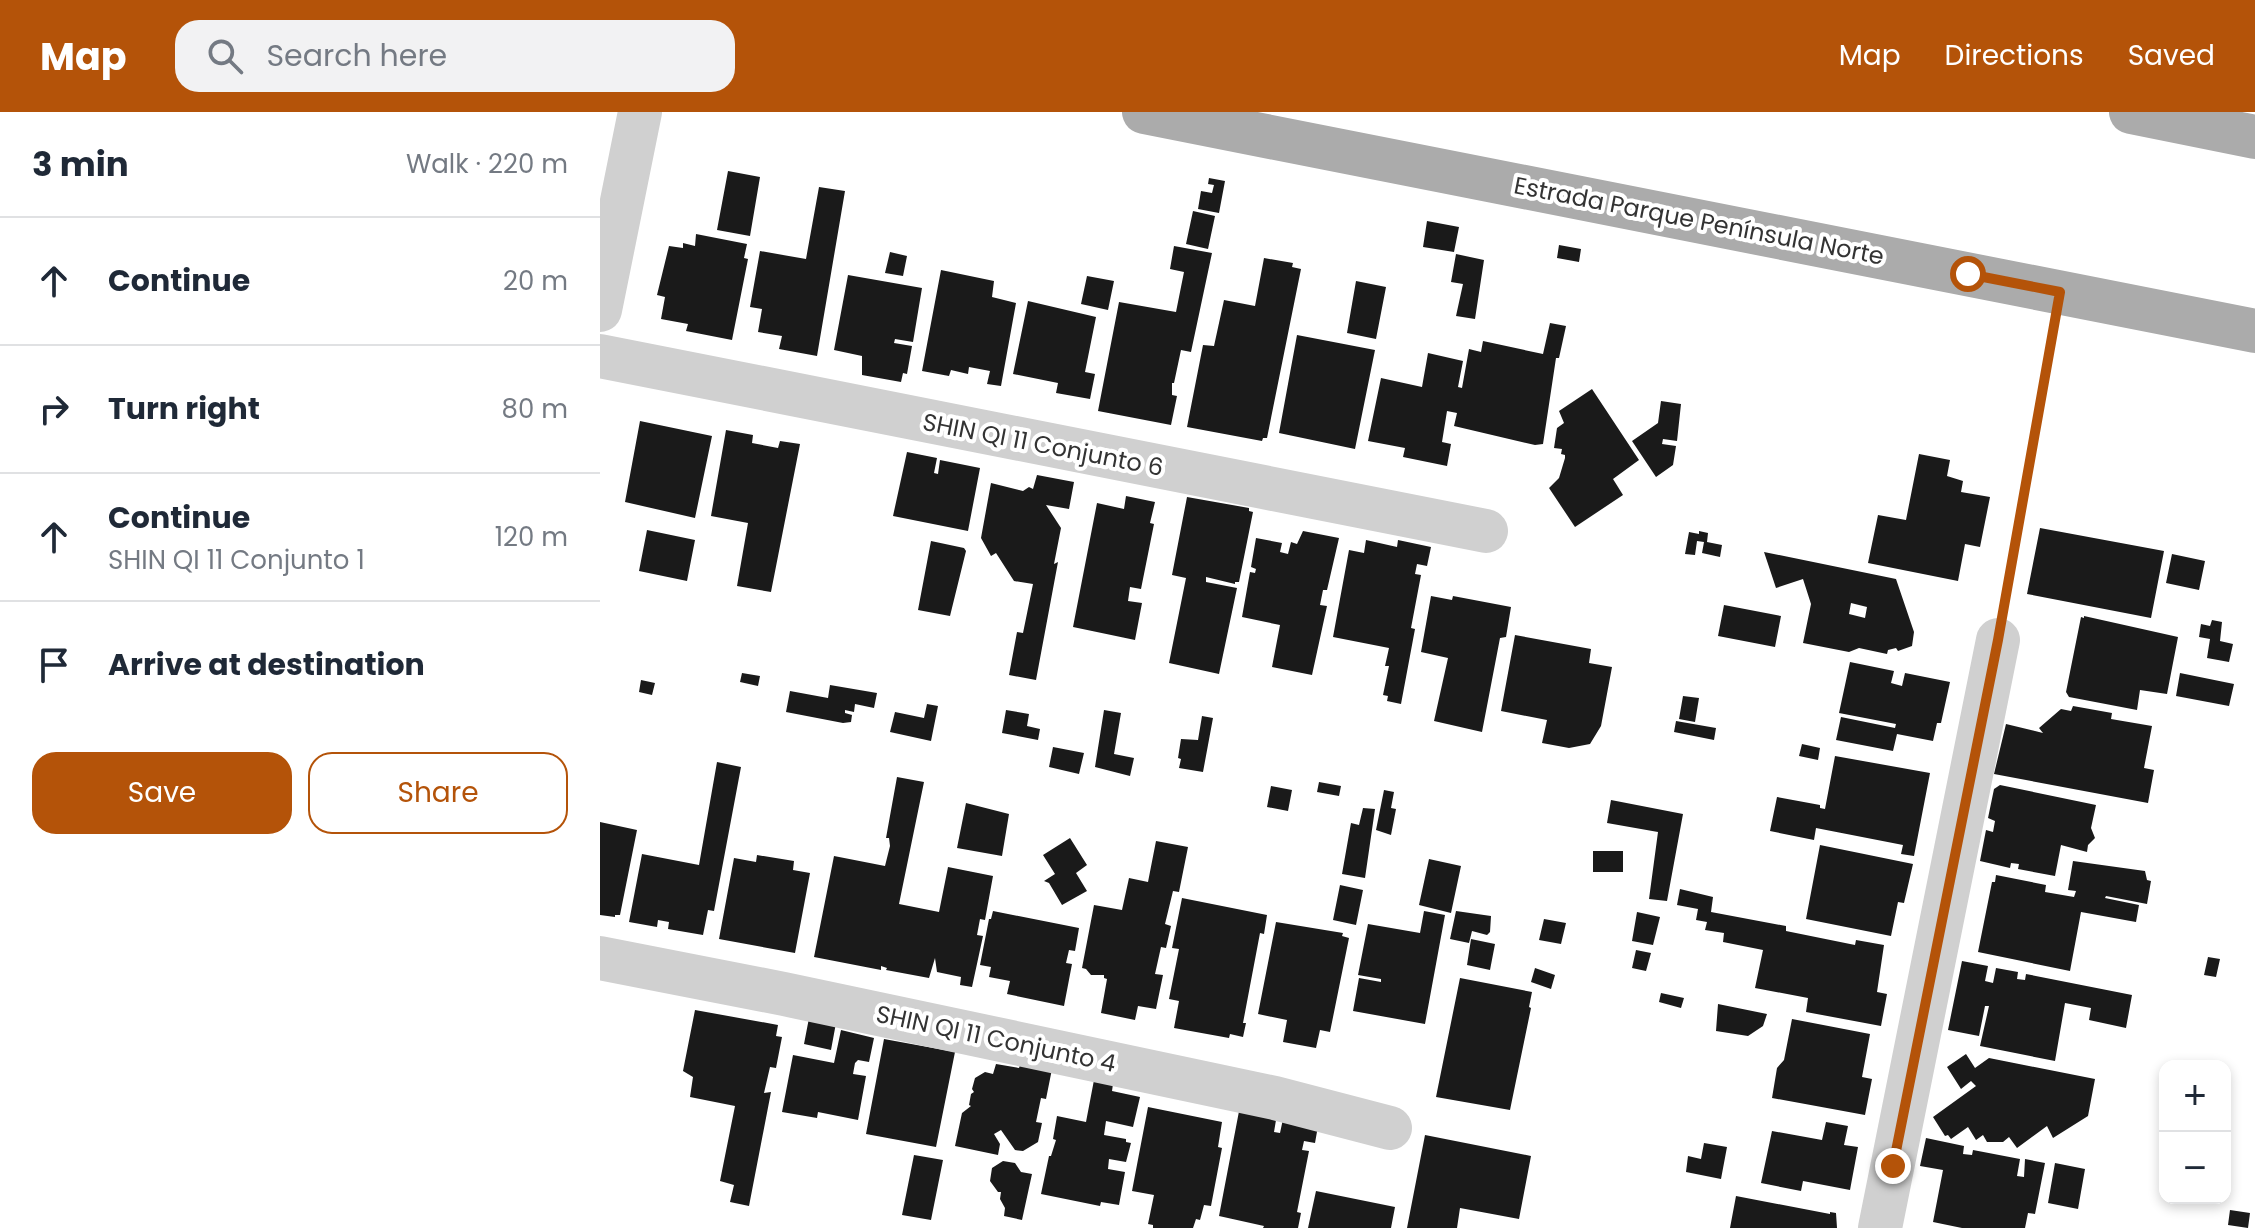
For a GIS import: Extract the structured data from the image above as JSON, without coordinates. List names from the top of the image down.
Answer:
{
  "streets": {
    "main road": ["Estrada Parque Península Norte"],
    "street": ["SHIN QI 11 Conjunto 6", "SHIN QI 11 Conjunto 4"]
  },
  "page": {
    "header": "Map",
    "search": "Search here",
    "nav": ["Map", "Directions", "Saved"],
    "heading": ["3 min", "Walk · 220 m"],
    "list": [
      ["Continue", "20 m"],
      ["Turn right", "80 m"],
      ["Continue", "SHIN QI 11 Conjunto 1", "120 m"],
      "Arrive at destination"
    ],
    "buttons": ["Save", "Share"],
    "map_buttons": ["+", "−"]
  }
}
